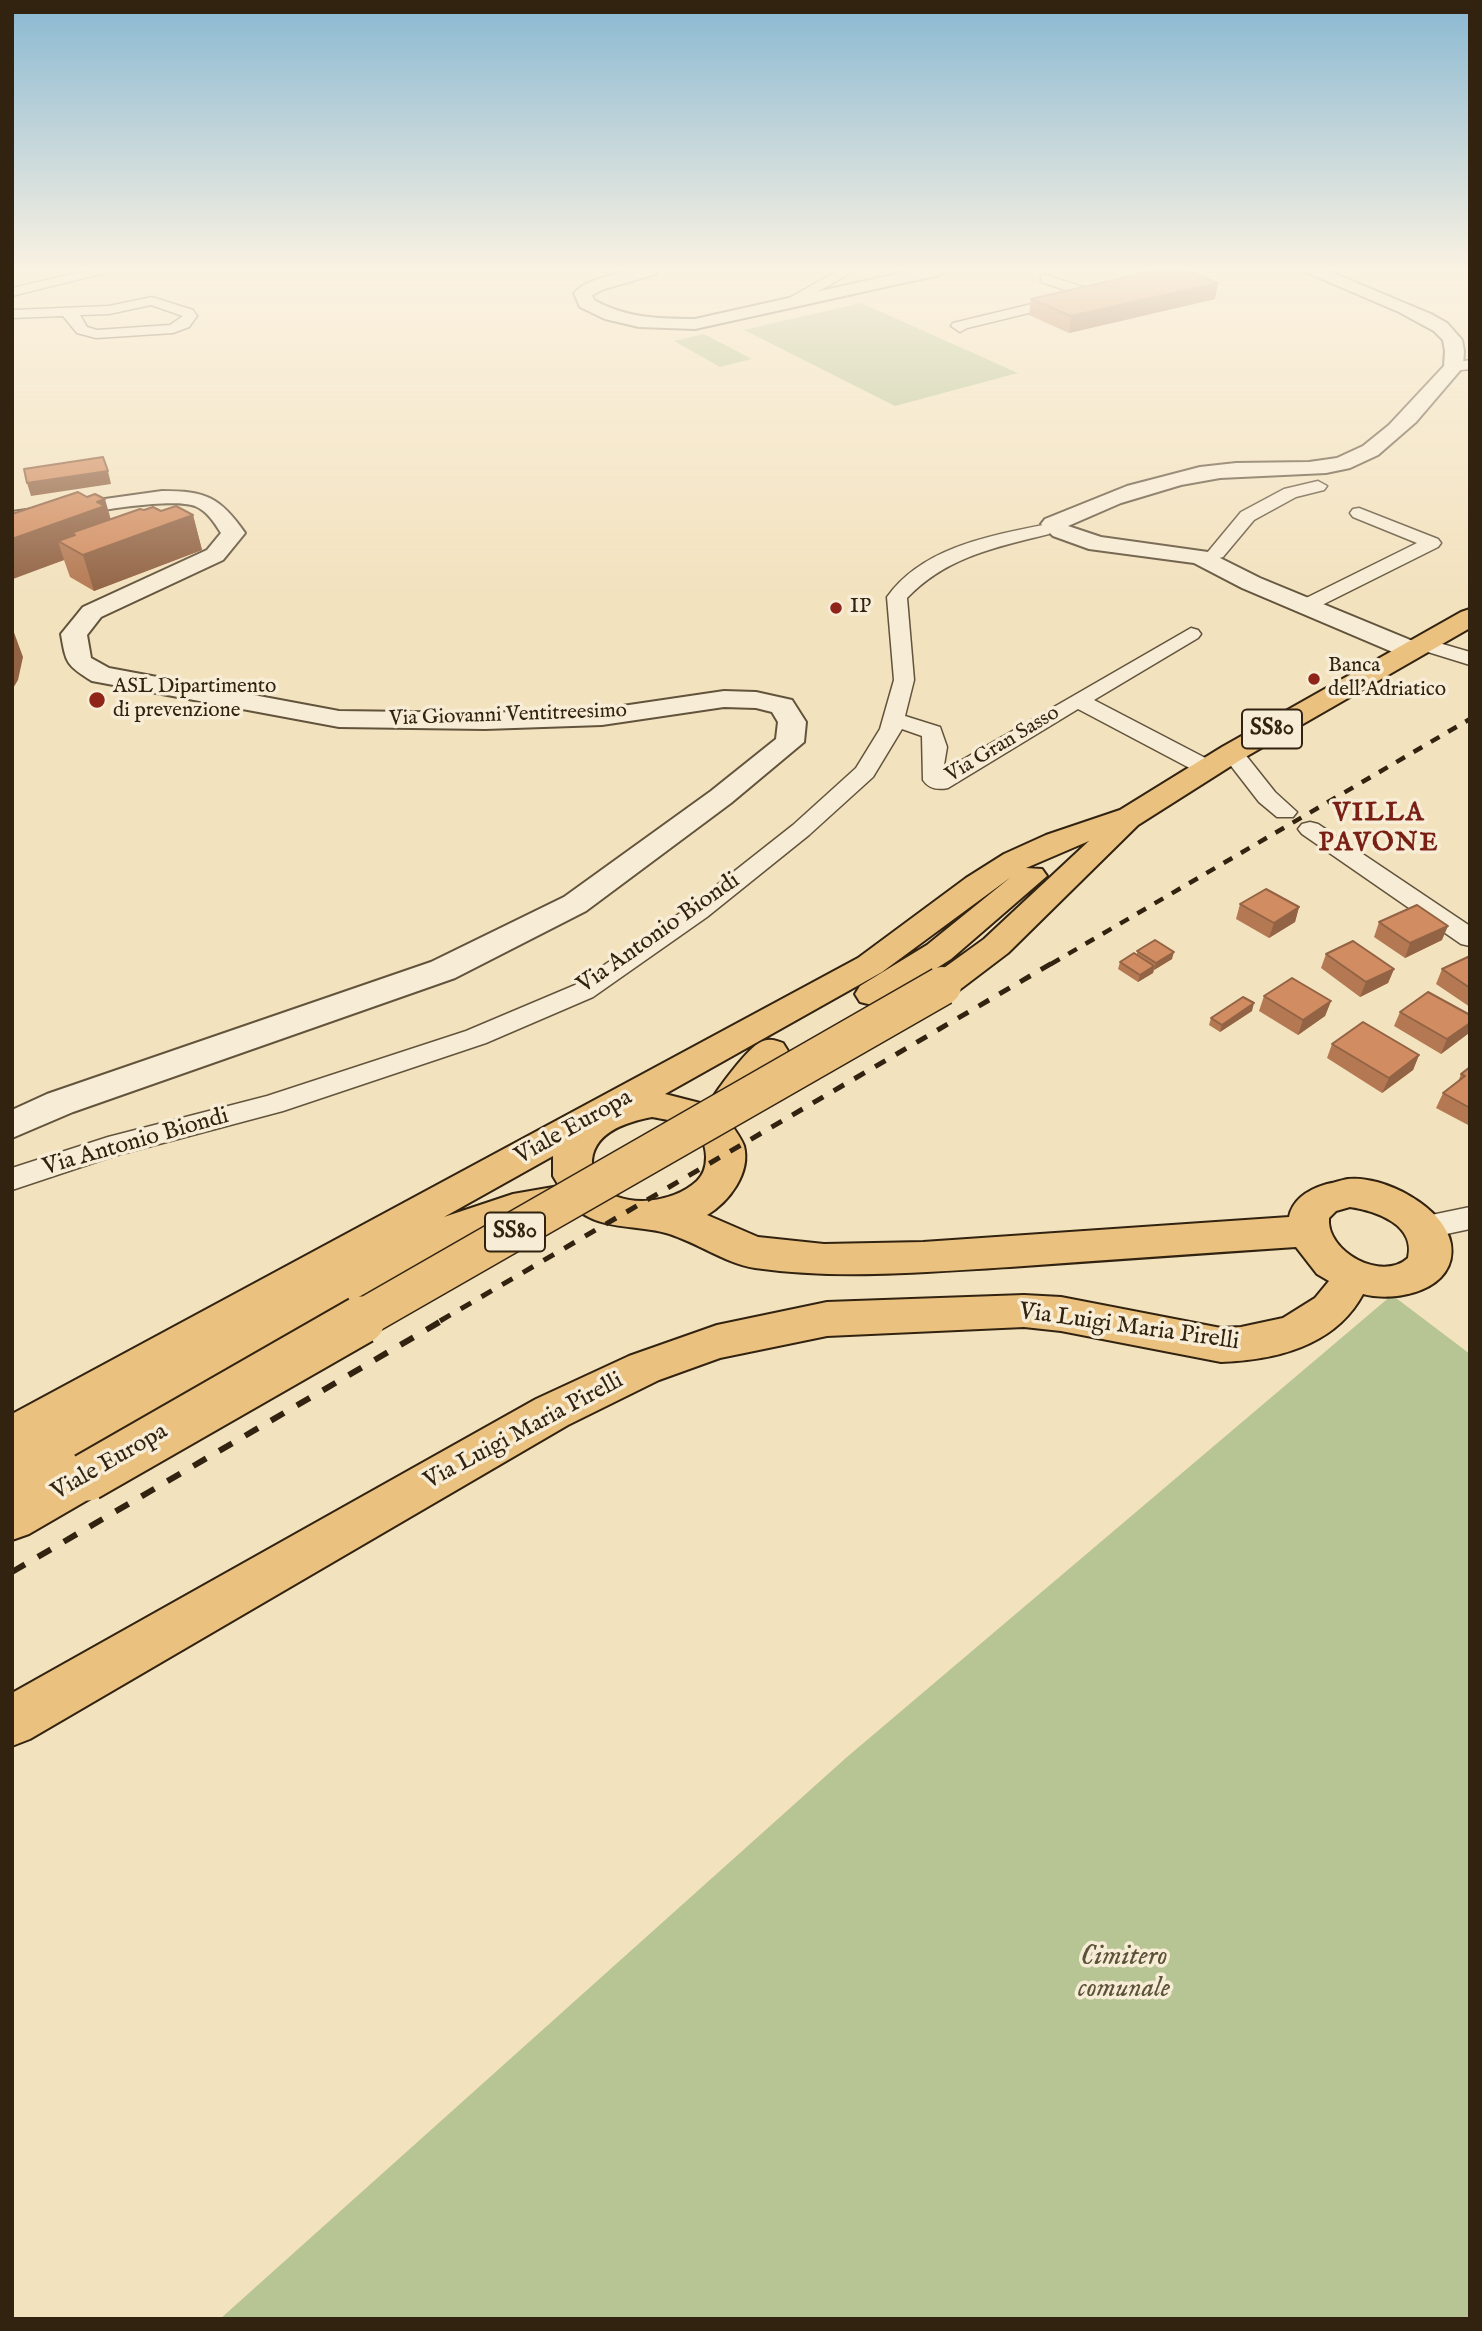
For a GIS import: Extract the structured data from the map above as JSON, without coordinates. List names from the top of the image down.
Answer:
{
  "streets": {
    "main road": ["SS80", "Viale Europa", "Via Luigi Maria Pirelli"],
    "street": ["Via Giovanni Ventitreesimo", "Via Gran Sasso", "Via Antonio Biondi"]
  },
  "crossings": [
    ["SS80", "Viale Europa"],
    ["Via Gran Sasso", "Via Antonio Biondi"],
    ["Via Gran Sasso", "Viale Europa"]
  ],
  "districts": ["VILLA PAVONE"],
  "parks": ["Cimitero comunale"],
  "places": ["IP", "Banca dell'Adriatico", "ASL Dipartimento di prevenzione"]
}
